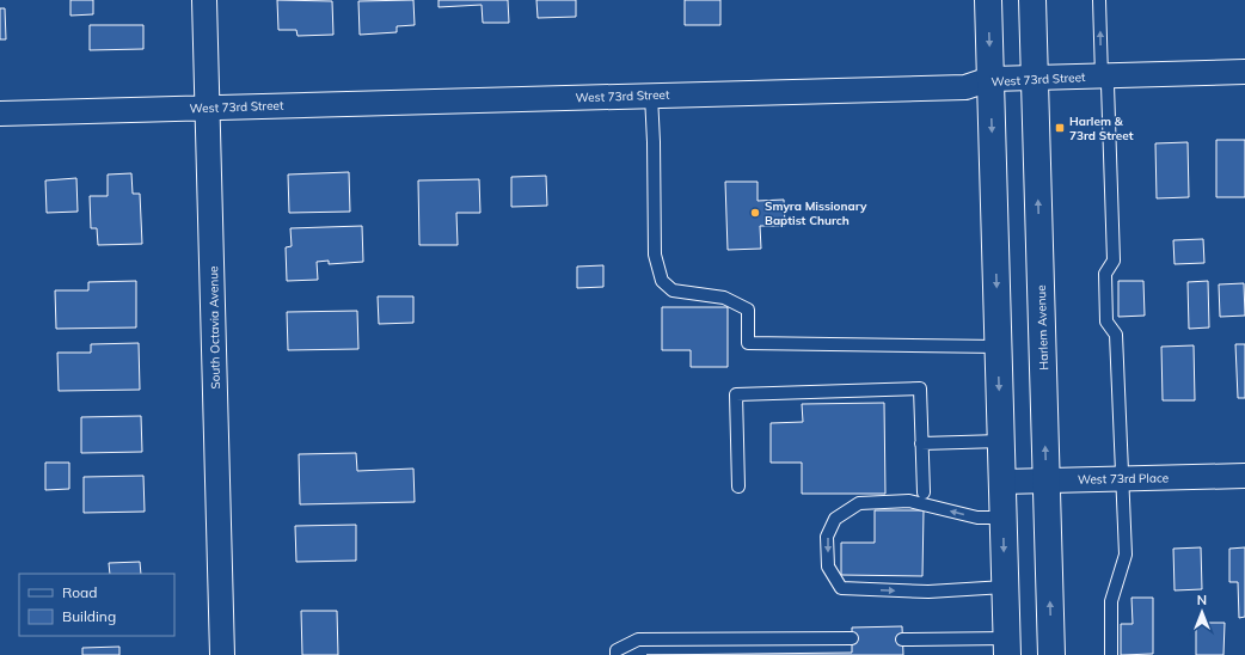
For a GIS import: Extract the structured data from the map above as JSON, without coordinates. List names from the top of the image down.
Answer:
{
  "streets": {
    "main road": ["Harlem Avenue"],
    "street": ["West 73rd Street", "South Octavia Avenue", "West 73rd Place"]
  },
  "crossings": [
    ["West 73rd Street", "South Octavia Avenue"],
    ["West 73rd Street", "Harlem Avenue"],
    ["Harlem Avenue", "West 73rd Place"]
  ],
  "places": {
    "transit": ["Harlem & 73rd Street"],
    "other": ["Smyra Missionary Baptist Church"]
  },
  "legend": ["Road", "Building"],
  "north": "top"
}
